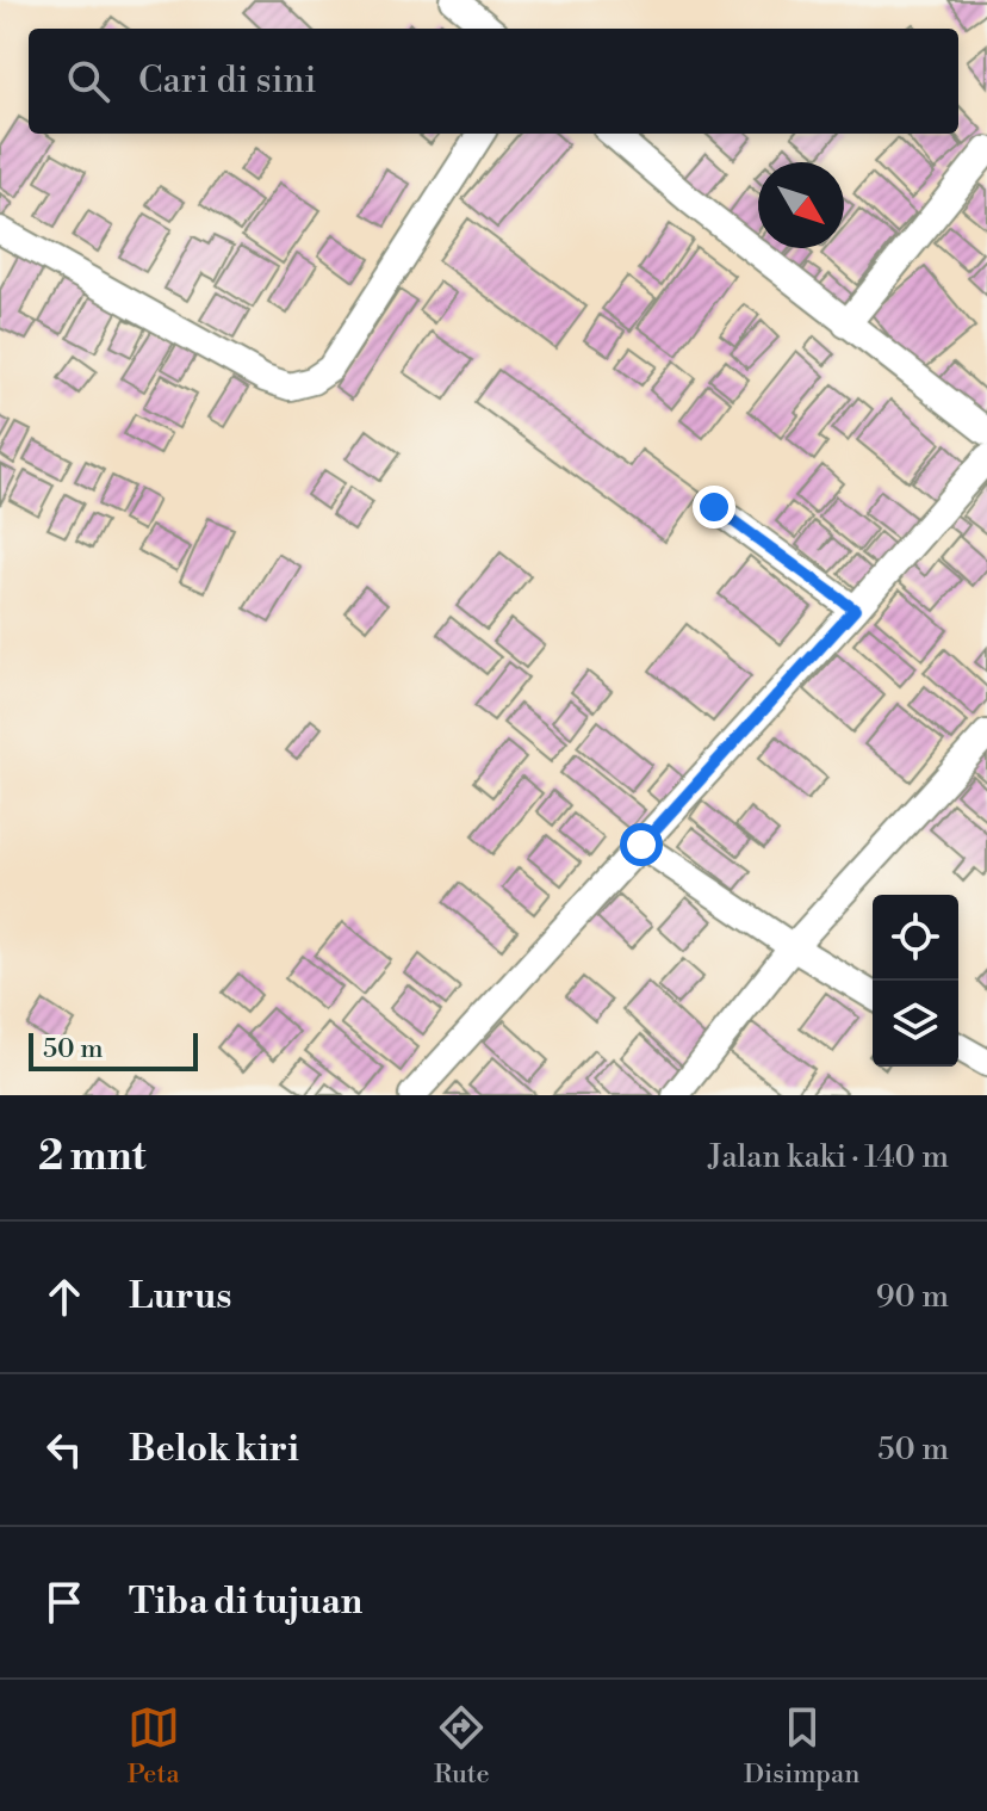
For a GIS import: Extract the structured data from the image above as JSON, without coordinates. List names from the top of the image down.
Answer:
{
  "scale_bar": "50 m",
  "north": "bottom right",
  "page": {
    "search": "Cari di sini",
    "scale": "50 m",
    "heading": ["2 mnt", "Jalan kaki · 140 m"],
    "list": [
      ["Lurus", "90 m"],
      ["Belok kiri", "50 m"],
      "Tiba di tujuan"
    ],
    "nav": ["Peta", "Rute", "Disimpan"]
  }
}
